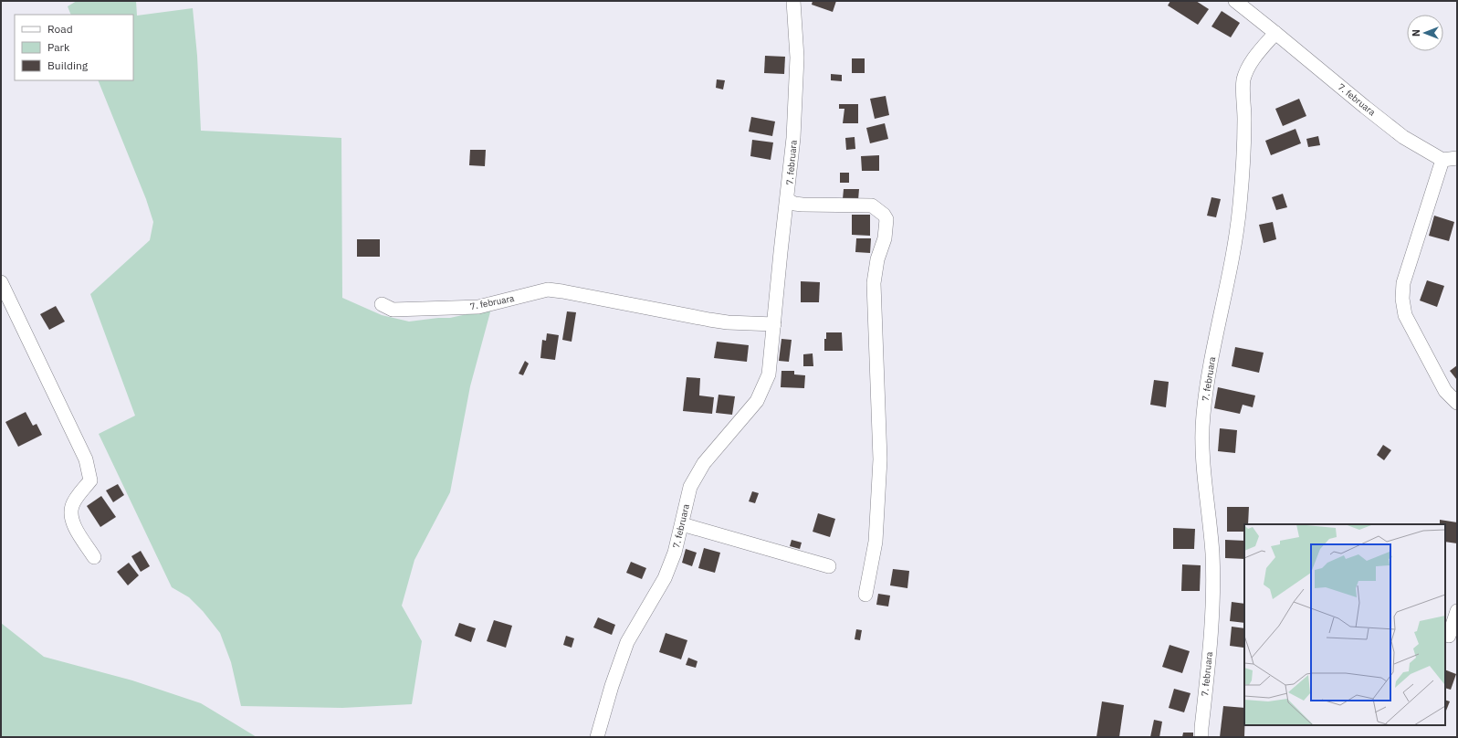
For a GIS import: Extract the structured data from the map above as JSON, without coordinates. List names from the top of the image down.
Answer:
{
  "streets": {
    "street": ["7. februara"]
  },
  "legend": ["Road", "Park", "Building"],
  "north": "left"
}
